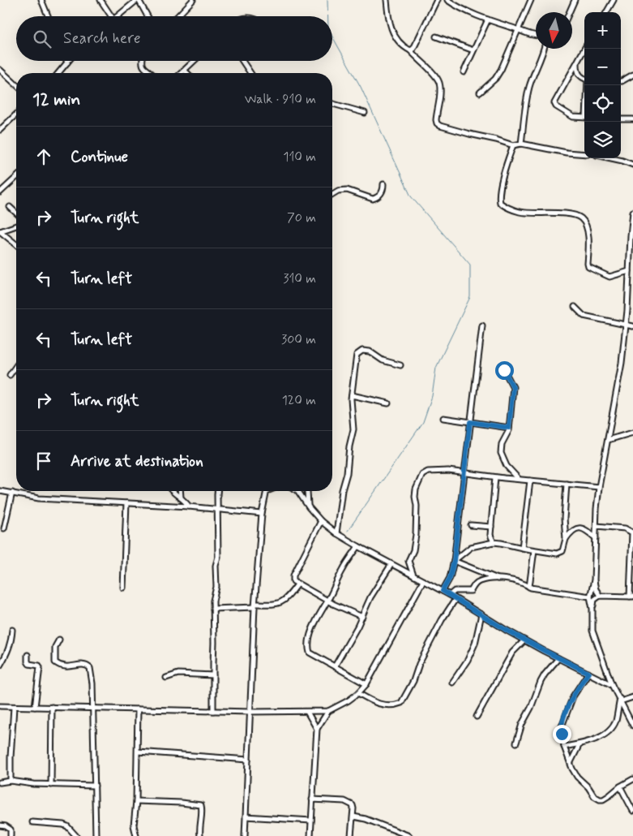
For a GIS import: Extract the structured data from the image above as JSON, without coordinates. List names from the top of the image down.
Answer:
{
  "north": "bottom",
  "page": {
    "map_buttons": ["+", "−"],
    "search": "Search here",
    "heading": ["12 min", "Walk · 910 m"],
    "list": [
      ["Continue", "110 m"],
      ["Turn right", "70 m"],
      ["Turn left", "310 m"],
      ["Turn left", "300 m"],
      ["Turn right", "120 m"],
      "Arrive at destination"
    ]
  }
}
